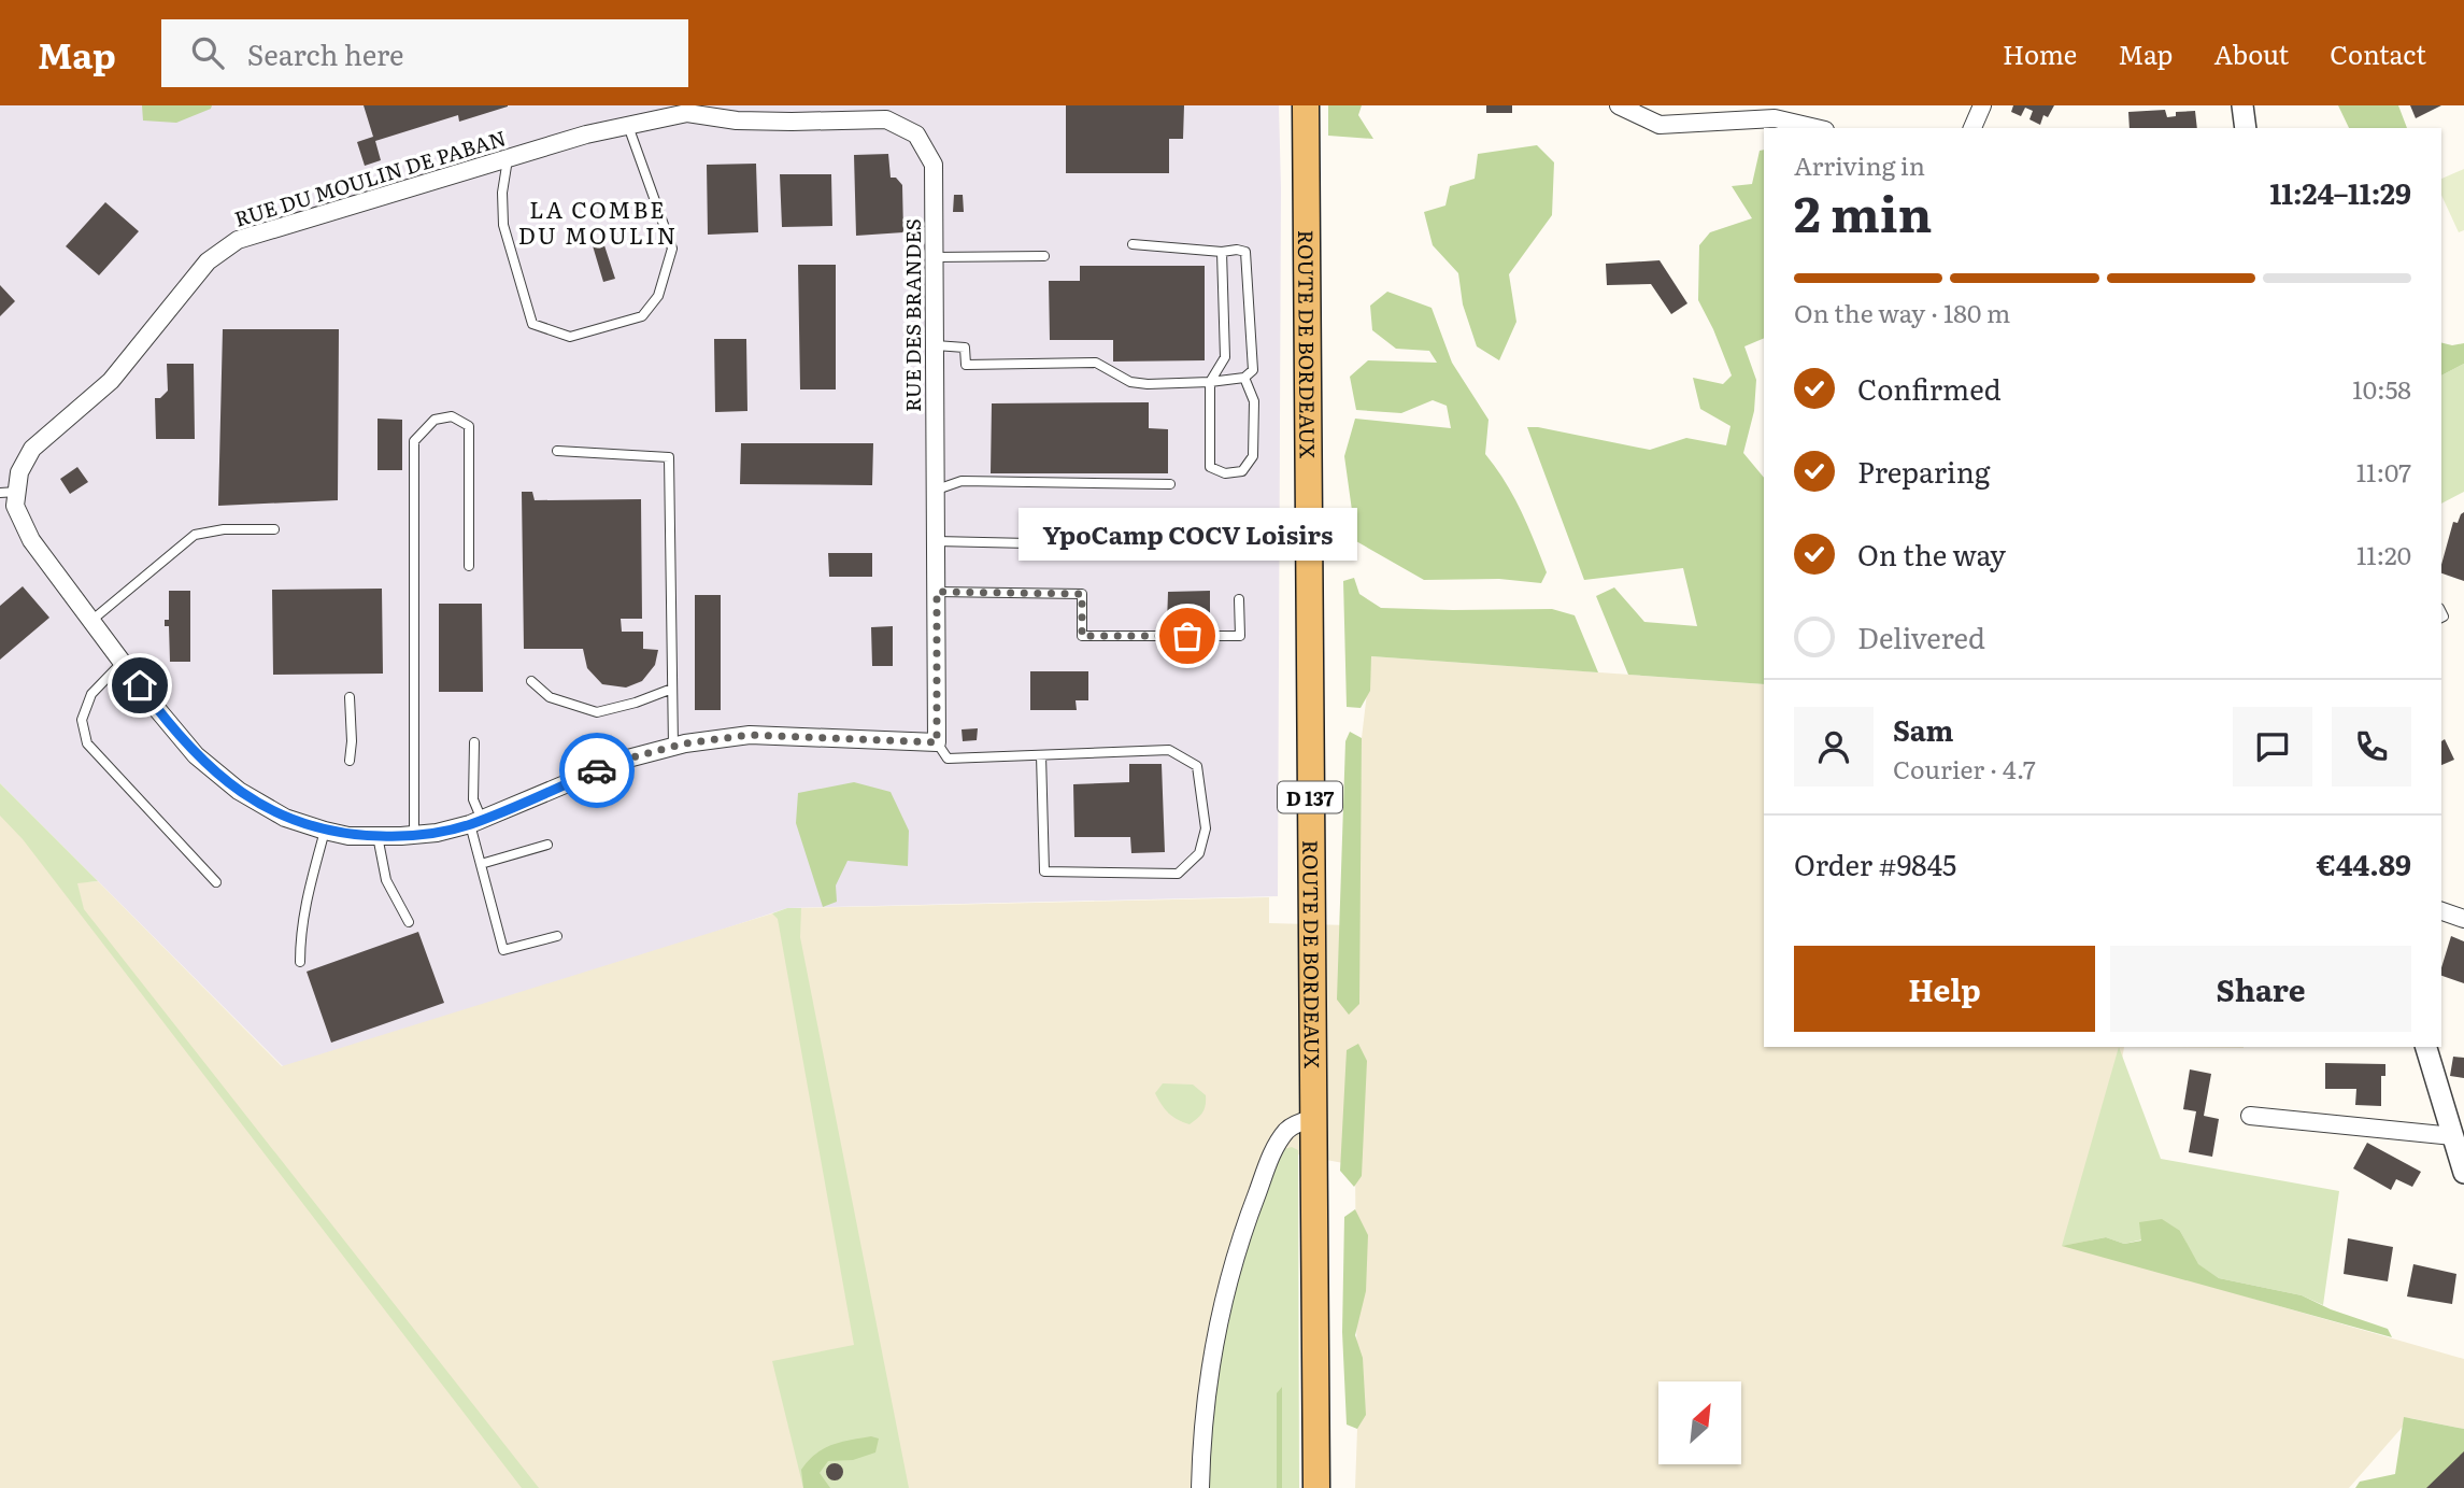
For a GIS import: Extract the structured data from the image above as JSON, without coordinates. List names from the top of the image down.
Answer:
{
  "streets": {
    "main road": ["ROUTE DE BORDEAUX", "D 137"],
    "street": ["RUE DU MOULIN DE PABAN", "RUE DES BRANDES"]
  },
  "crossings": [
    ["RUE DU MOULIN DE PABAN", "RUE DES BRANDES"]
  ],
  "districts": ["LA COMBE DU MOULIN"],
  "places": ["YpoCamp COCV Loisirs"],
  "north": "top right",
  "page": {
    "header": "Map",
    "search": "Search here",
    "nav": [
      "Home",
      "Map",
      "About",
      "Contact"
    ],
    "heading": ["2 min", "Arriving in", "11:24–11:29"],
    "panel": [
      "Sam",
      "Courier · 4.7",
      "Order #9845",
      "€44.89"
    ],
    "bar": "On the way · 180 m",
    "list": [
      ["Confirmed", "10:58"],
      ["Preparing", "11:07"],
      ["On the way", "11:20"],
      "Delivered"
    ],
    "bubble": "YpoCamp COCV Loisirs",
    "buttons": ["Help", "Share"]
  }
}
